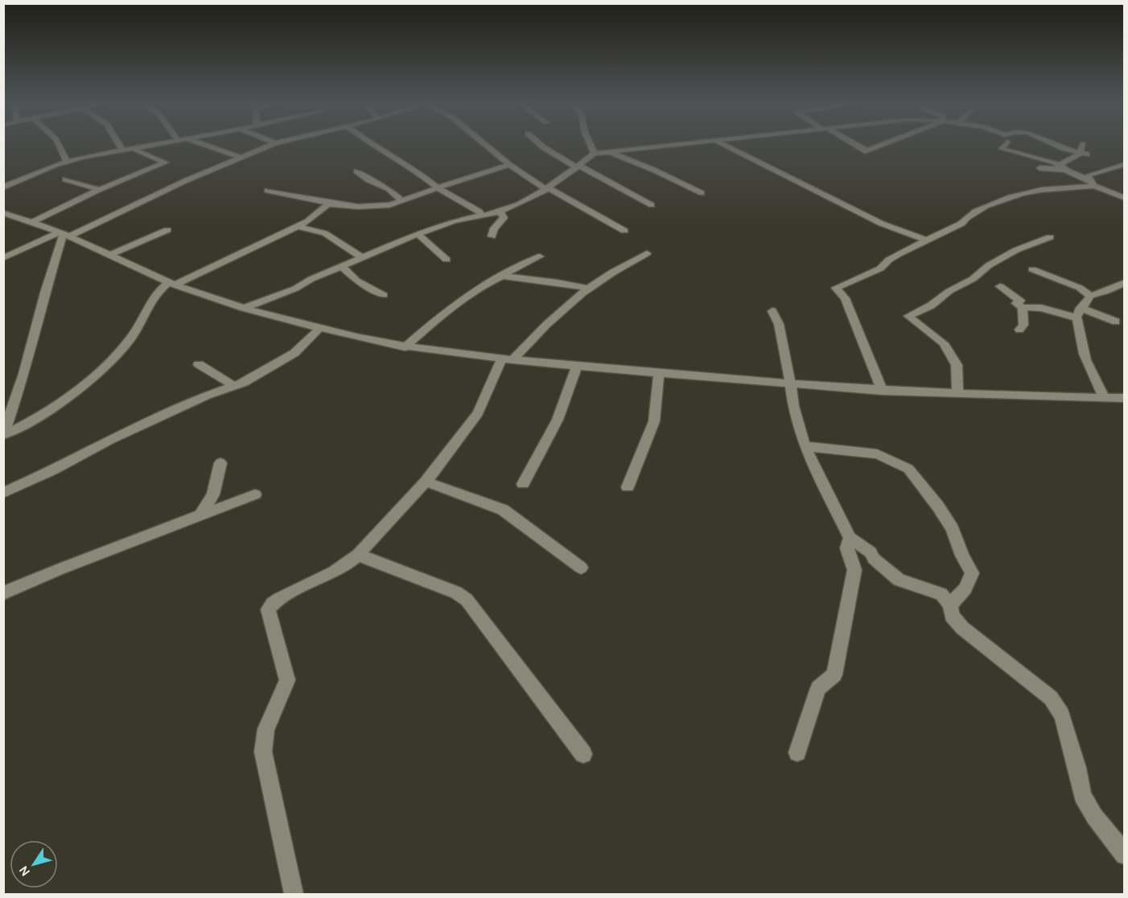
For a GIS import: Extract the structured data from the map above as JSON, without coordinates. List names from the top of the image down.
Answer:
{
  "north": "bottom left"
}
